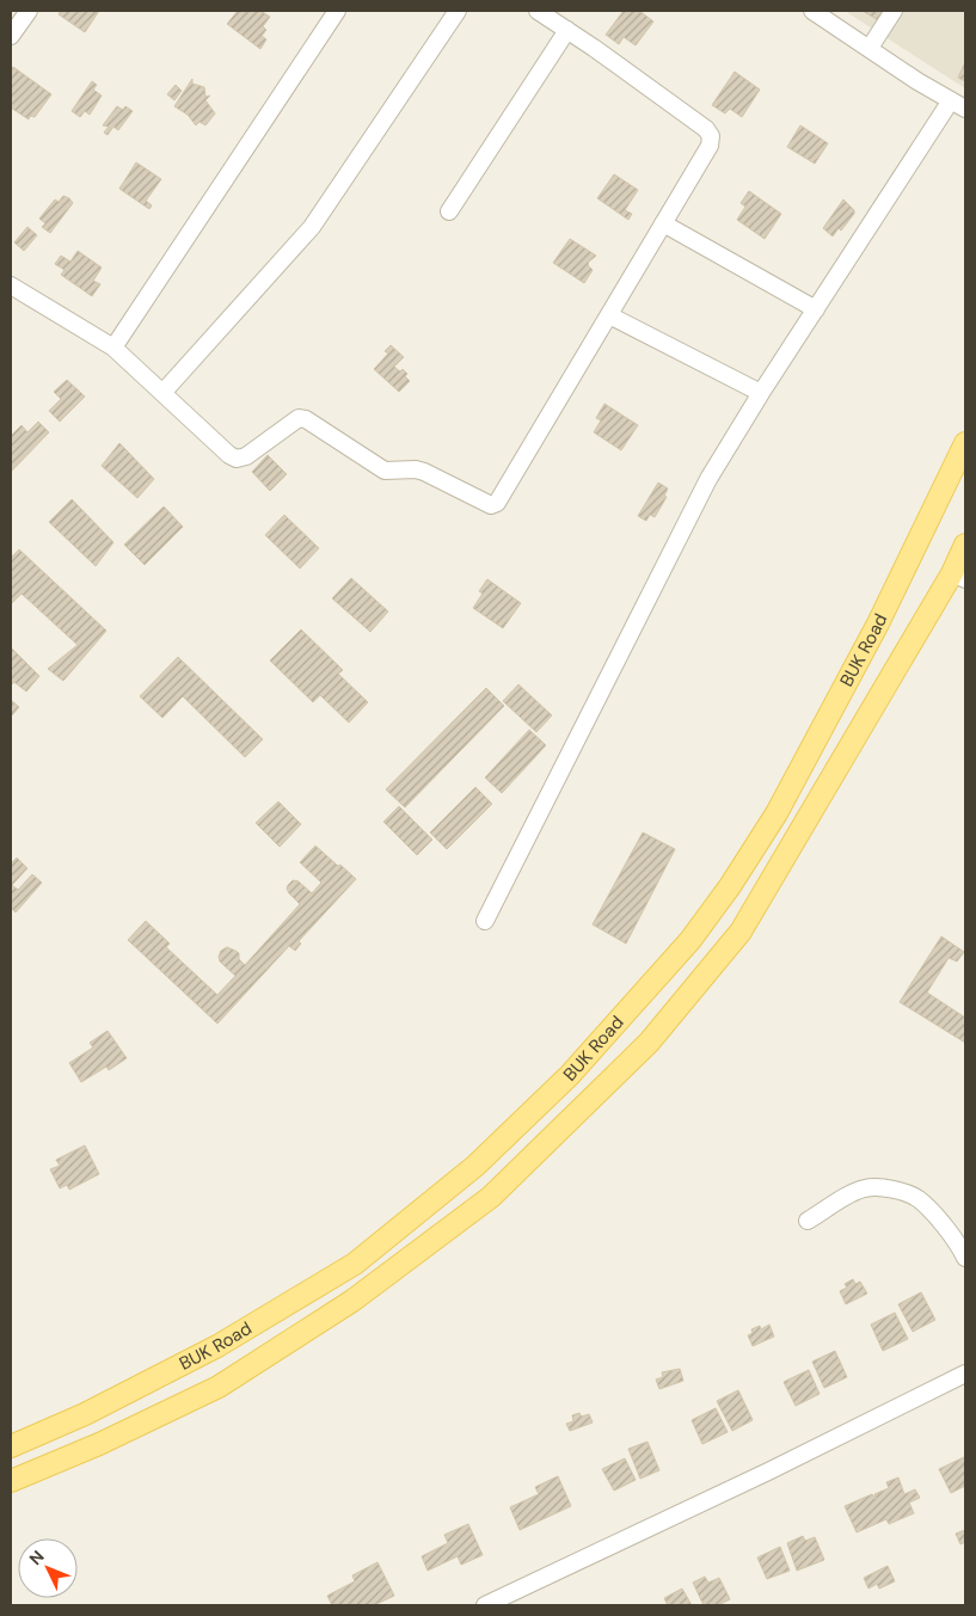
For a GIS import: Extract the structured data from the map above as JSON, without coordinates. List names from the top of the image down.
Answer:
{
  "streets": {
    "main road": ["BUK Road"]
  },
  "north": "top left"
}
